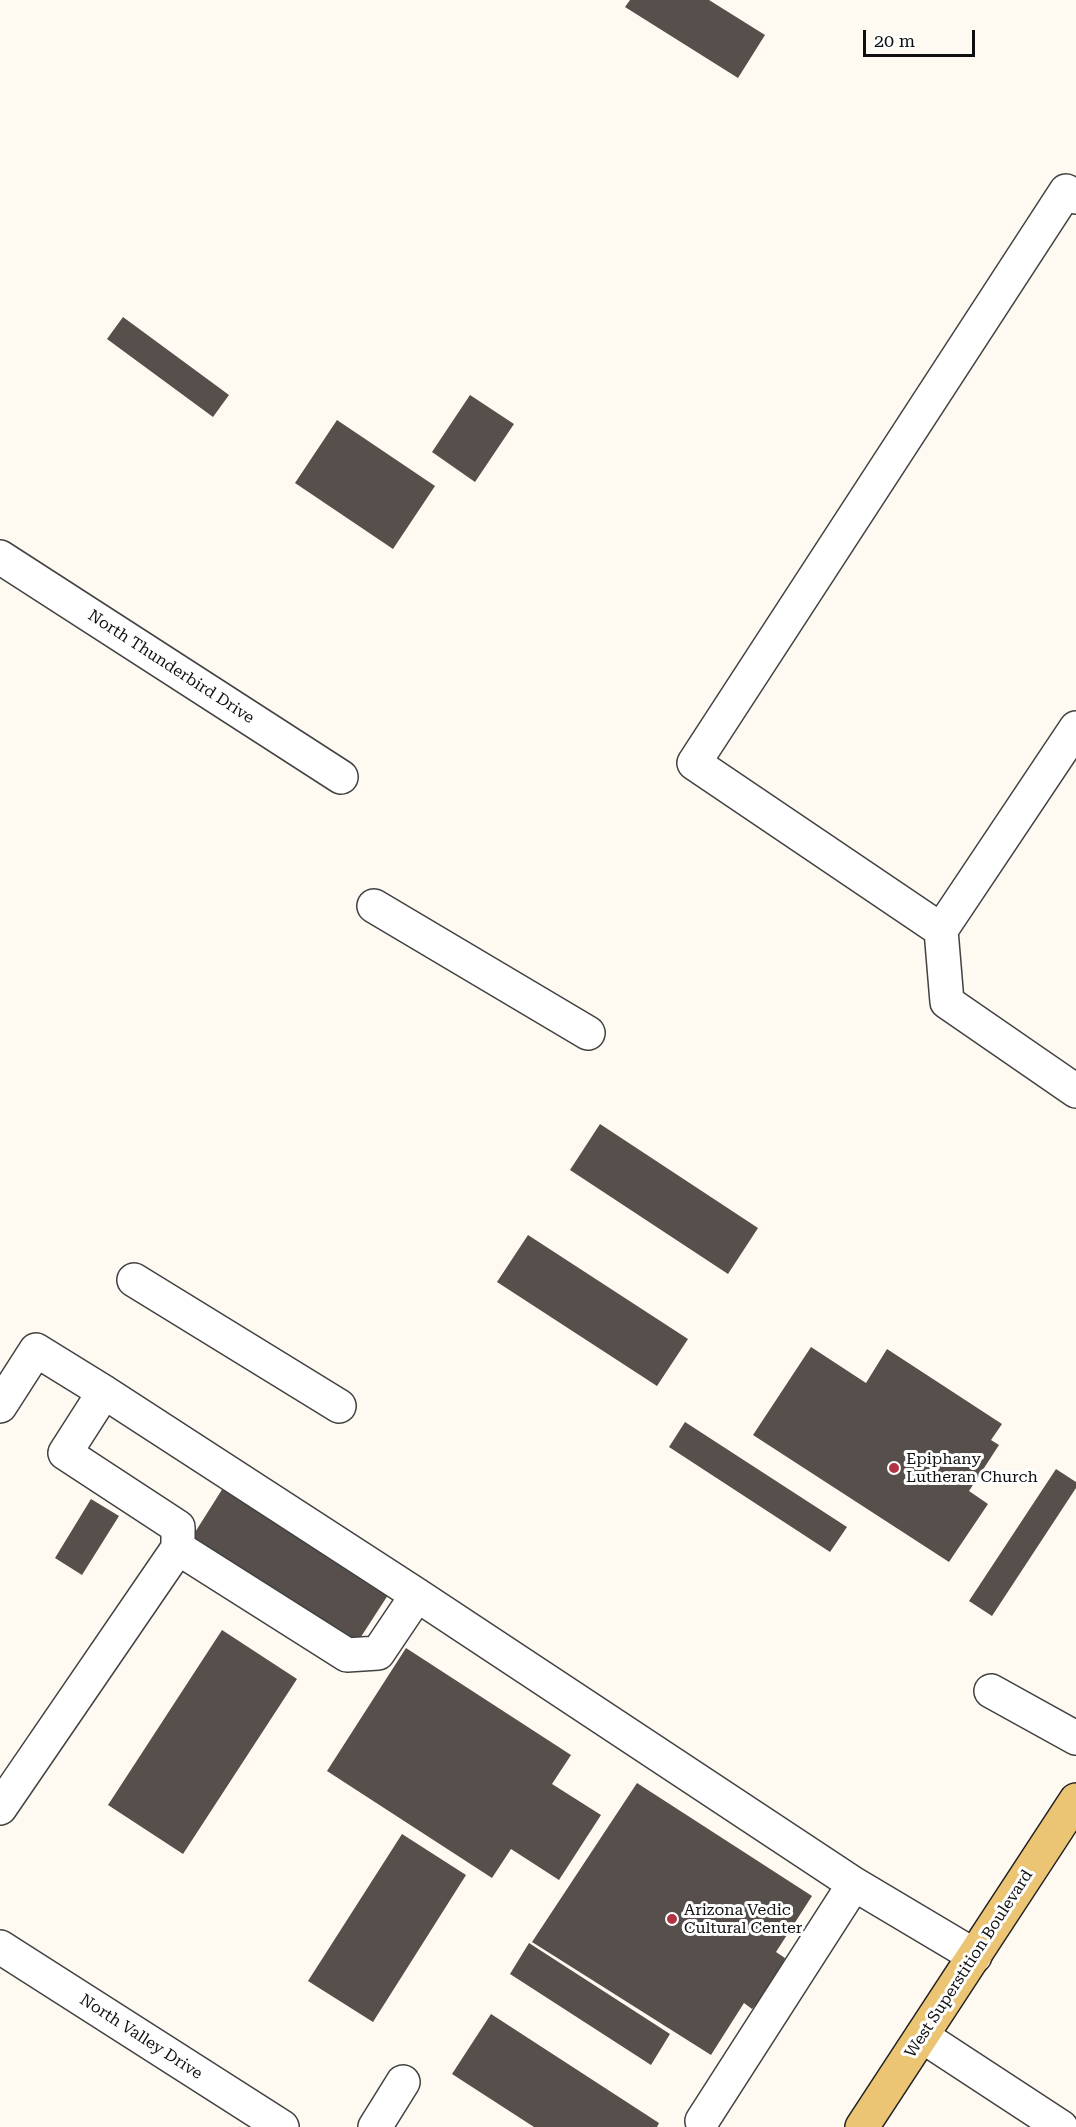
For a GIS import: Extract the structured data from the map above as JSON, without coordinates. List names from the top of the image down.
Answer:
{
  "streets": {
    "main road": ["West Superstition Boulevard"],
    "street": ["North Thunderbird Drive", "North Valley Drive"]
  },
  "places": ["Epiphany Lutheran Church", "Arizona Vedic Cultural Center"],
  "scale_bar": "20 m"
}
